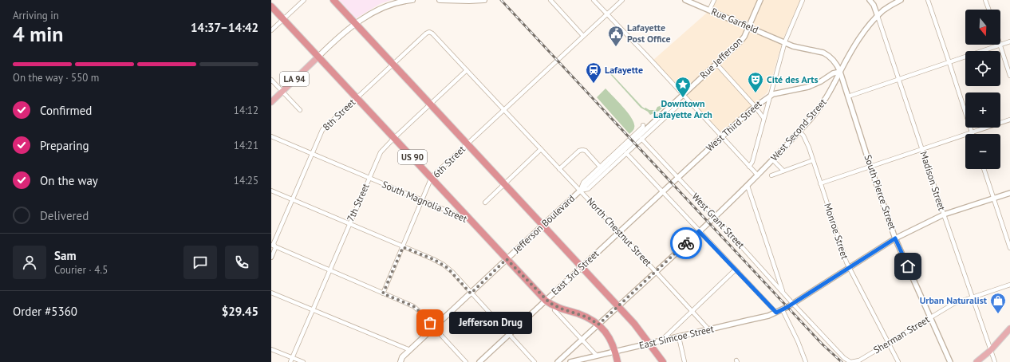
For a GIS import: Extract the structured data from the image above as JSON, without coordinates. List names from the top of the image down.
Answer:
{
  "streets": {
    "highway": ["US 90"],
    "main road": ["LA 94", "Jefferson Boulevard"],
    "street": [
      "Rue Garfield",
      "Rue Jefferson",
      "8th Street",
      "West Third Street",
      "West Second Street",
      "6th Street",
      "Madison Street",
      "South Pierce Street",
      "South Magnolia Street",
      "7th Street",
      "West Grant Street",
      "Monroe Street",
      "North Chestnut Street",
      "East 3rd Street",
      "Sherman Street",
      "East Simcoe Street"
    ]
  },
  "crossings": [
    ["Rue Garfield", "Rue Jefferson"],
    ["Rue Garfield", "West Third Street"],
    ["Rue Garfield", "West Second Street"],
    ["Rue Garfield", "South Pierce Street"],
    ["Rue Jefferson", "Jefferson Boulevard"],
    ["LA 94", "US 90"],
    ["8th Street", "US 90"],
    ["8th Street", "South Magnolia Street"],
    ["8th Street", "North Chestnut Street"],
    ["West Third Street", "West Second Street"],
    ["West Third Street", "South Pierce Street"],
    ["West Third Street", "West Grant Street"],
    ["West Third Street", "East 3rd Street"],
    ["West Second Street", "US 90"],
    ["West Second Street", "Madison Street"],
    ["West Second Street", "South Pierce Street"],
    ["West Second Street", "West Grant Street"],
    ["West Second Street", "Monroe Street"],
    ["West Second Street", "North Chestnut Street"],
    ["US 90", "6th Street"],
    ["US 90", "South Magnolia Street"],
    ["US 90", "7th Street"],
    ["US 90", "Jefferson Boulevard"],
    ["US 90", "East 3rd Street"],
    ["US 90", "East Simcoe Street"],
    ["6th Street", "South Magnolia Street"],
    ["6th Street", "North Chestnut Street"],
    ["Madison Street", "Sherman Street"],
    ["Madison Street", "East Simcoe Street"],
    ["South Pierce Street", "Sherman Street"],
    ["South Pierce Street", "East Simcoe Street"],
    ["South Magnolia Street", "7th Street"],
    ["7th Street", "North Chestnut Street"],
    ["West Grant Street", "Jefferson Boulevard"],
    ["West Grant Street", "Sherman Street"],
    ["West Grant Street", "East Simcoe Street"],
    ["Jefferson Boulevard", "North Chestnut Street"],
    ["Monroe Street", "Sherman Street"],
    ["Monroe Street", "East Simcoe Street"],
    ["North Chestnut Street", "East 3rd Street"],
    ["North Chestnut Street", "East Simcoe Street"],
    ["Sherman Street", "East Simcoe Street"]
  ],
  "places": {
    "public building": ["Lafayette Post Office"],
    "station": ["Lafayette"],
    "theatre": ["Cité des Arts"],
    "place": ["Downtown Lafayette Arch"],
    "shop": ["Urban Naturalist"],
    "other": ["Jefferson Drug"]
  },
  "north": "bottom",
  "page": {
    "heading": ["4 min", "Arriving in", "14:37–14:42"],
    "panel": [
      "Sam",
      "Courier · 4.5",
      "Order #5360",
      "$29.45"
    ],
    "map_buttons": ["+", "−"],
    "bar": "On the way · 550 m",
    "list": [
      ["Confirmed", "14:12"],
      ["Preparing", "14:21"],
      ["On the way", "14:25"],
      "Delivered"
    ],
    "bubble": "Jefferson Drug"
  }
}
